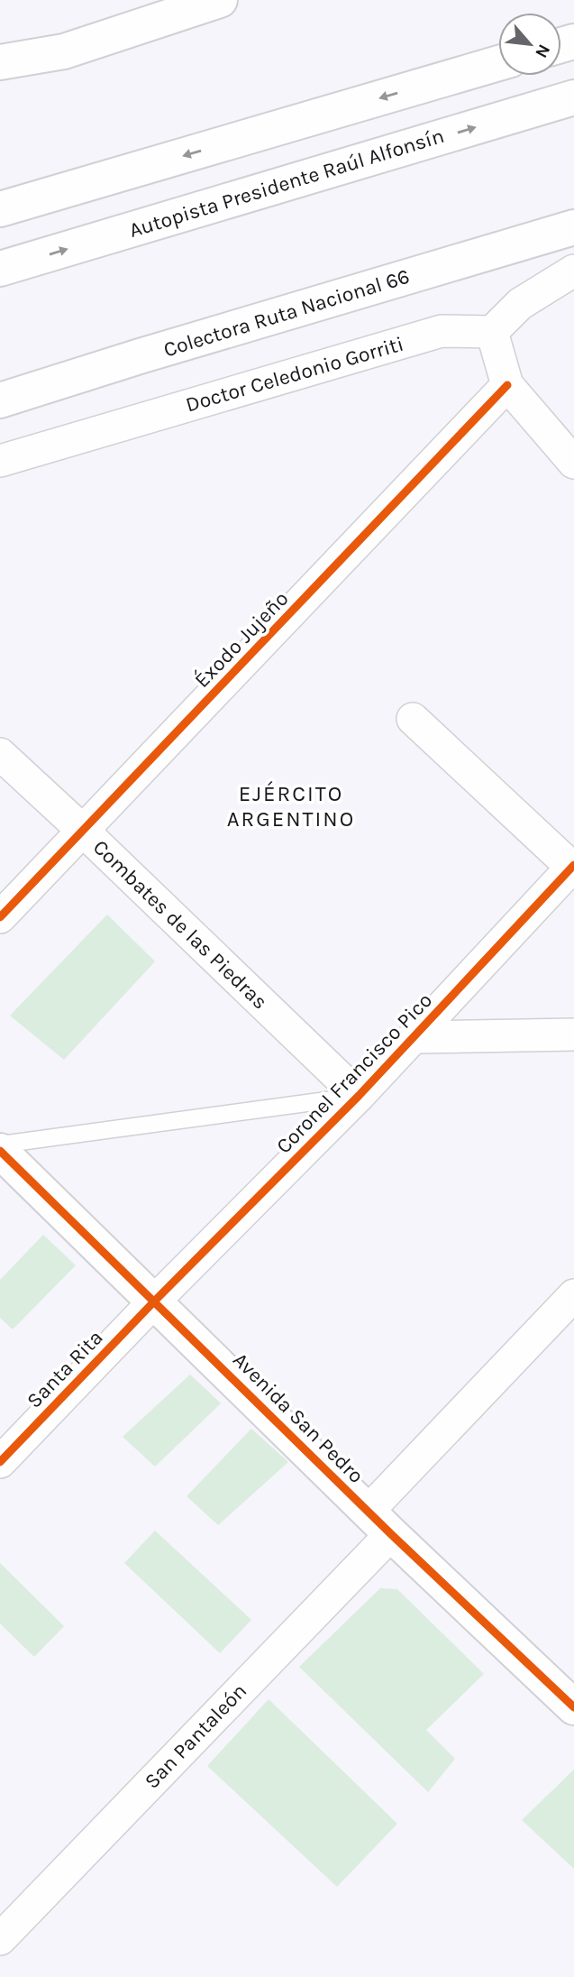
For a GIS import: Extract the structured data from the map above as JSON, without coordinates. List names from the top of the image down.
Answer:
{
  "streets": {
    "main road": ["Autopista Presidente Raúl Alfonsín", "Colectora Ruta Nacional 66", "Avenida San Pedro"],
    "street": [
      "Doctor Celedonio Gorriti",
      "Éxodo Jujeño",
      "Combates de las Piedras",
      "Coronel Francisco Pico",
      "Santa Rita",
      "San Pantaleón"
    ]
  },
  "crossings": [
    ["Éxodo Jujeño", "Combates de las Piedras"],
    ["Combates de las Piedras", "Coronel Francisco Pico"],
    ["Coronel Francisco Pico", "Santa Rita"],
    ["Coronel Francisco Pico", "Avenida San Pedro"],
    ["Santa Rita", "Avenida San Pedro"],
    ["Avenida San Pedro", "San Pantaleón"]
  ],
  "districts": ["EJÉRCITO ARGENTINO"],
  "north": "bottom right"
}
